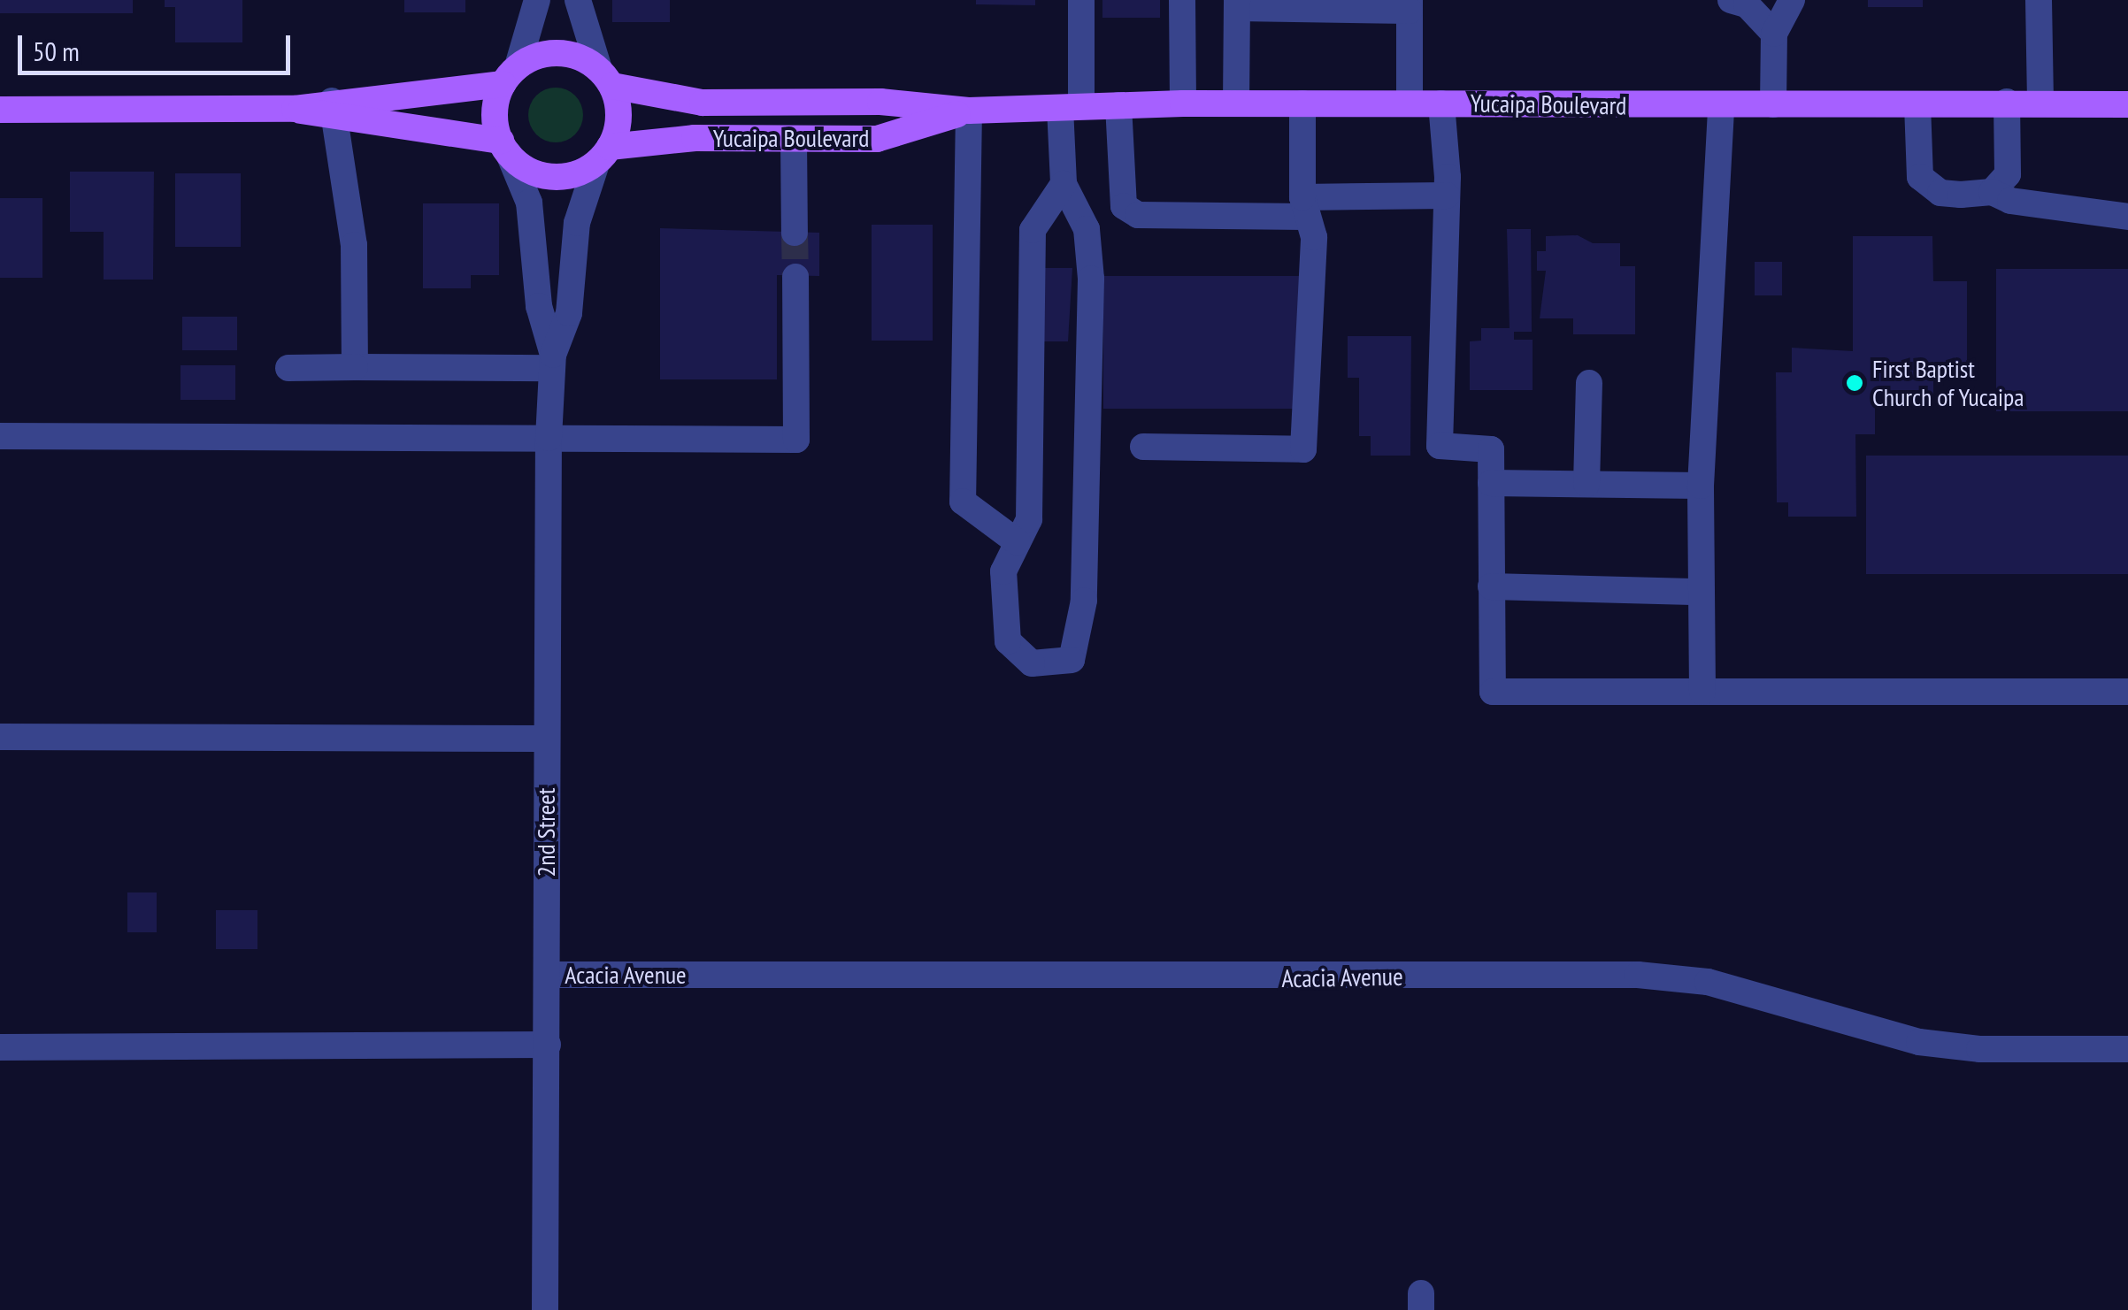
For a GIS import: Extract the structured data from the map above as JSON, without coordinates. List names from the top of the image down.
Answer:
{
  "streets": {
    "main road": ["Yucaipa Boulevard"],
    "street": ["2nd Street", "Acacia Avenue"]
  },
  "crossings": [
    ["Yucaipa Boulevard", "2nd Street"],
    ["2nd Street", "Acacia Avenue"]
  ],
  "places": ["First Baptist Church of Yucaipa"],
  "scale_bar": "50 m"
}
